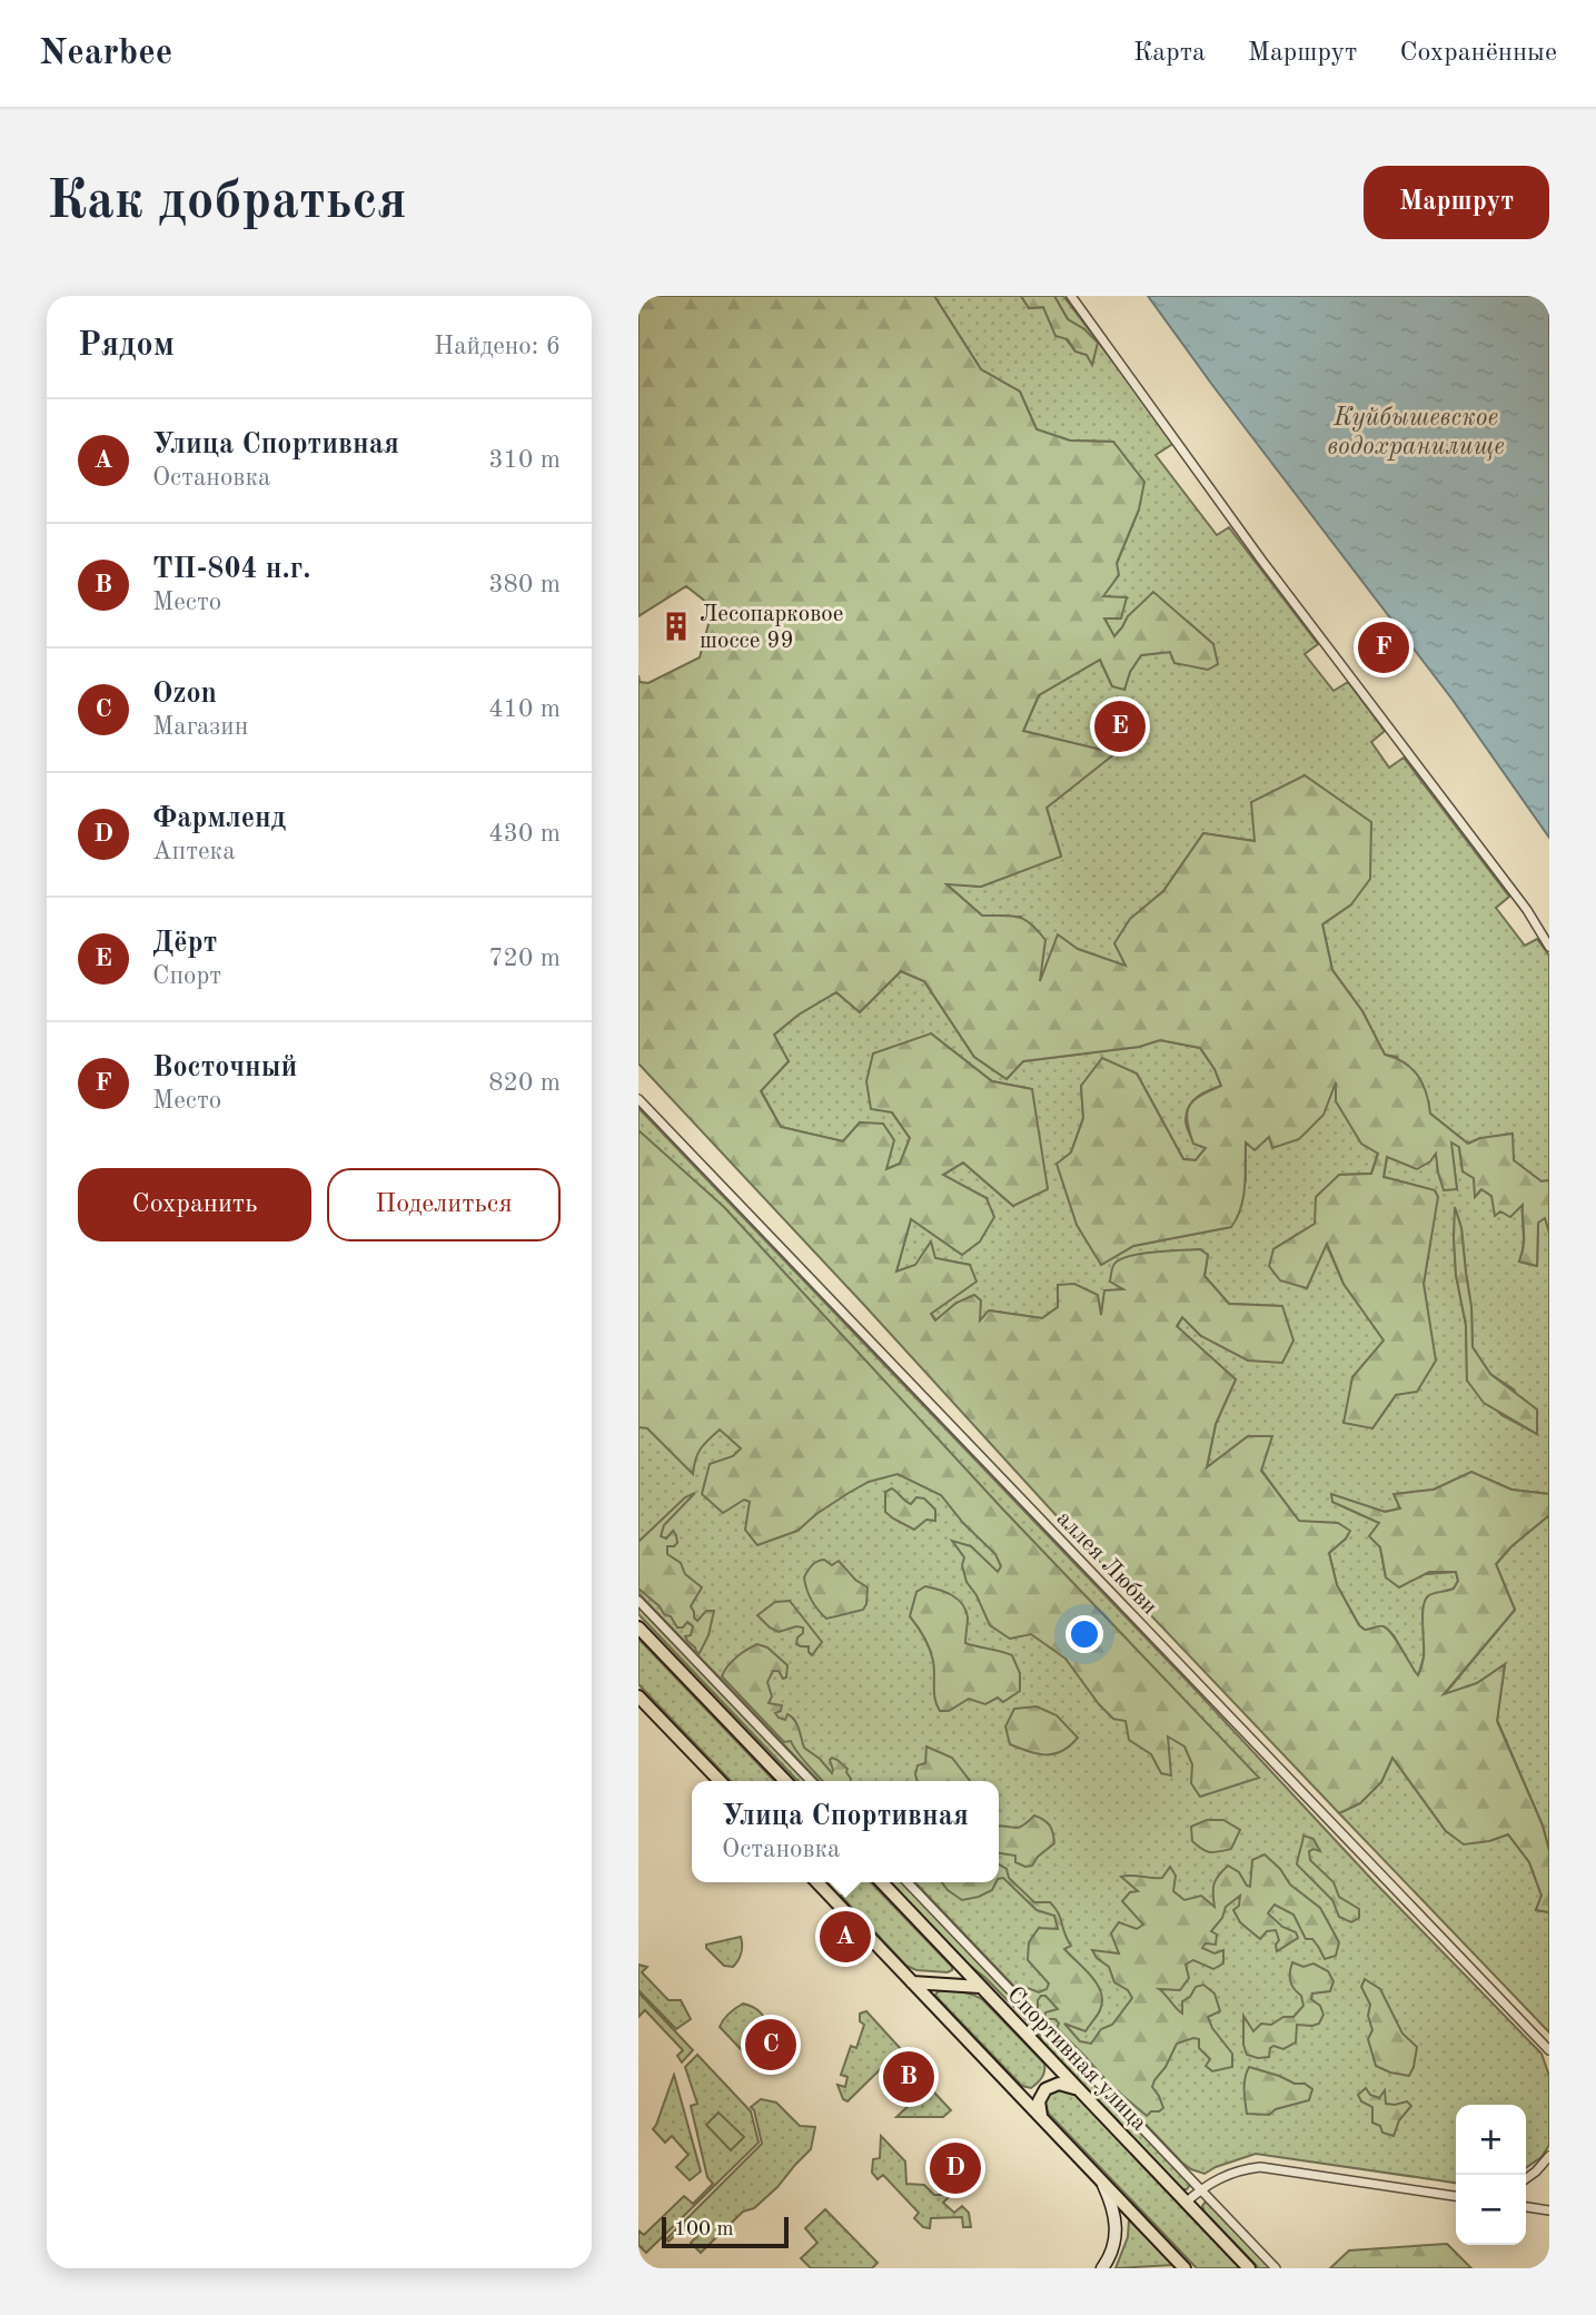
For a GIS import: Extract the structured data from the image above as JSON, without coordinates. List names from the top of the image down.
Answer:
{
  "streets": {
    "main road": ["Спортивная улица"],
    "street": ["аллея Любви"]
  },
  "water": ["Куйбышевское водохранилище"],
  "places": {
    "building": ["Лесопарковое шоссе 99"]
  },
  "scale_bar": "100 m",
  "page": {
    "header": "Nearbee",
    "nav": ["Карта", "Маршрут", "Сохранённые"],
    "buttons": [
      "Маршрут",
      ["Сохранить", "Поделиться"]
    ],
    "title": "Как добраться",
    "heading": ["Рядом", "Найдено: 6"],
    "list": [
      {
        "mark": "A",
        "name": "Улица Спортивная",
        "note": "Остановка",
        "value": "310 m"
      },
      {
        "mark": "B",
        "name": "ТП-804 н.г.",
        "note": "Место",
        "value": "380 m"
      },
      {
        "mark": "C",
        "name": "Ozon",
        "note": "Магазин",
        "value": "410 m"
      },
      {
        "mark": "D",
        "name": "Фармленд",
        "note": "Аптека",
        "value": "430 m"
      },
      {
        "mark": "E",
        "name": "Дёрт",
        "note": "Спорт",
        "value": "720 m"
      },
      {
        "mark": "F",
        "name": "Восточный",
        "note": "Место",
        "value": "820 m"
      }
    ],
    "pins": [
      "F",
      "E",
      "A",
      "C",
      "B",
      "D"
    ],
    "popup": ["Улица Спортивная", "Остановка"],
    "map_buttons": ["+", "−"],
    "scale": "100 m"
  }
}
